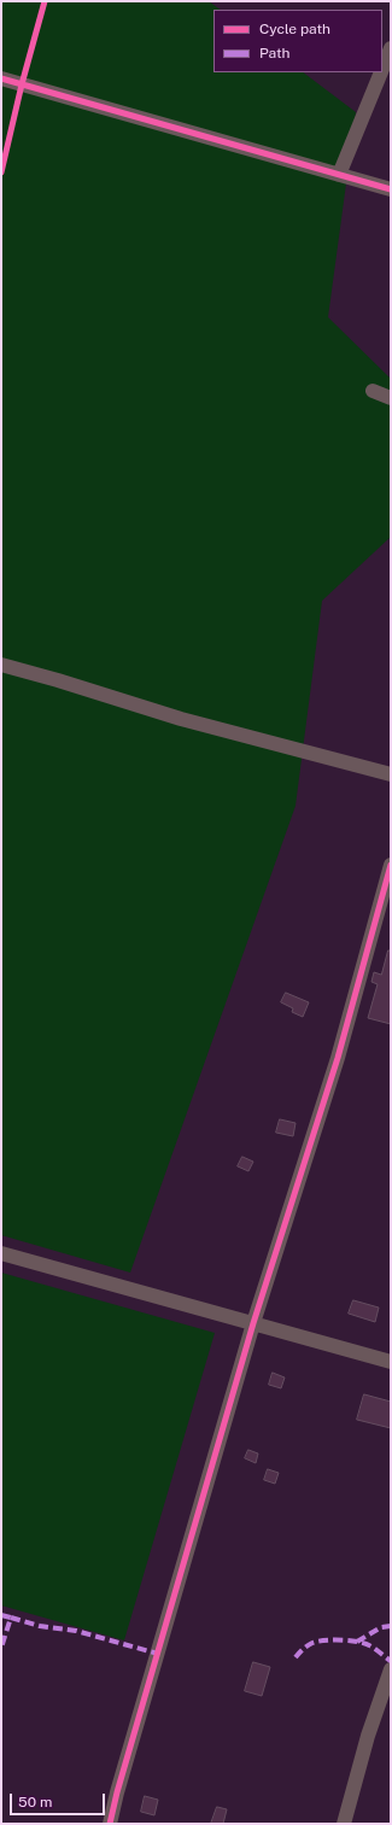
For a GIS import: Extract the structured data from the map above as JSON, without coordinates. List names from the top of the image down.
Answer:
{
  "legend": ["Cycle path", "Path"],
  "scale_bar": "50 m"
}
